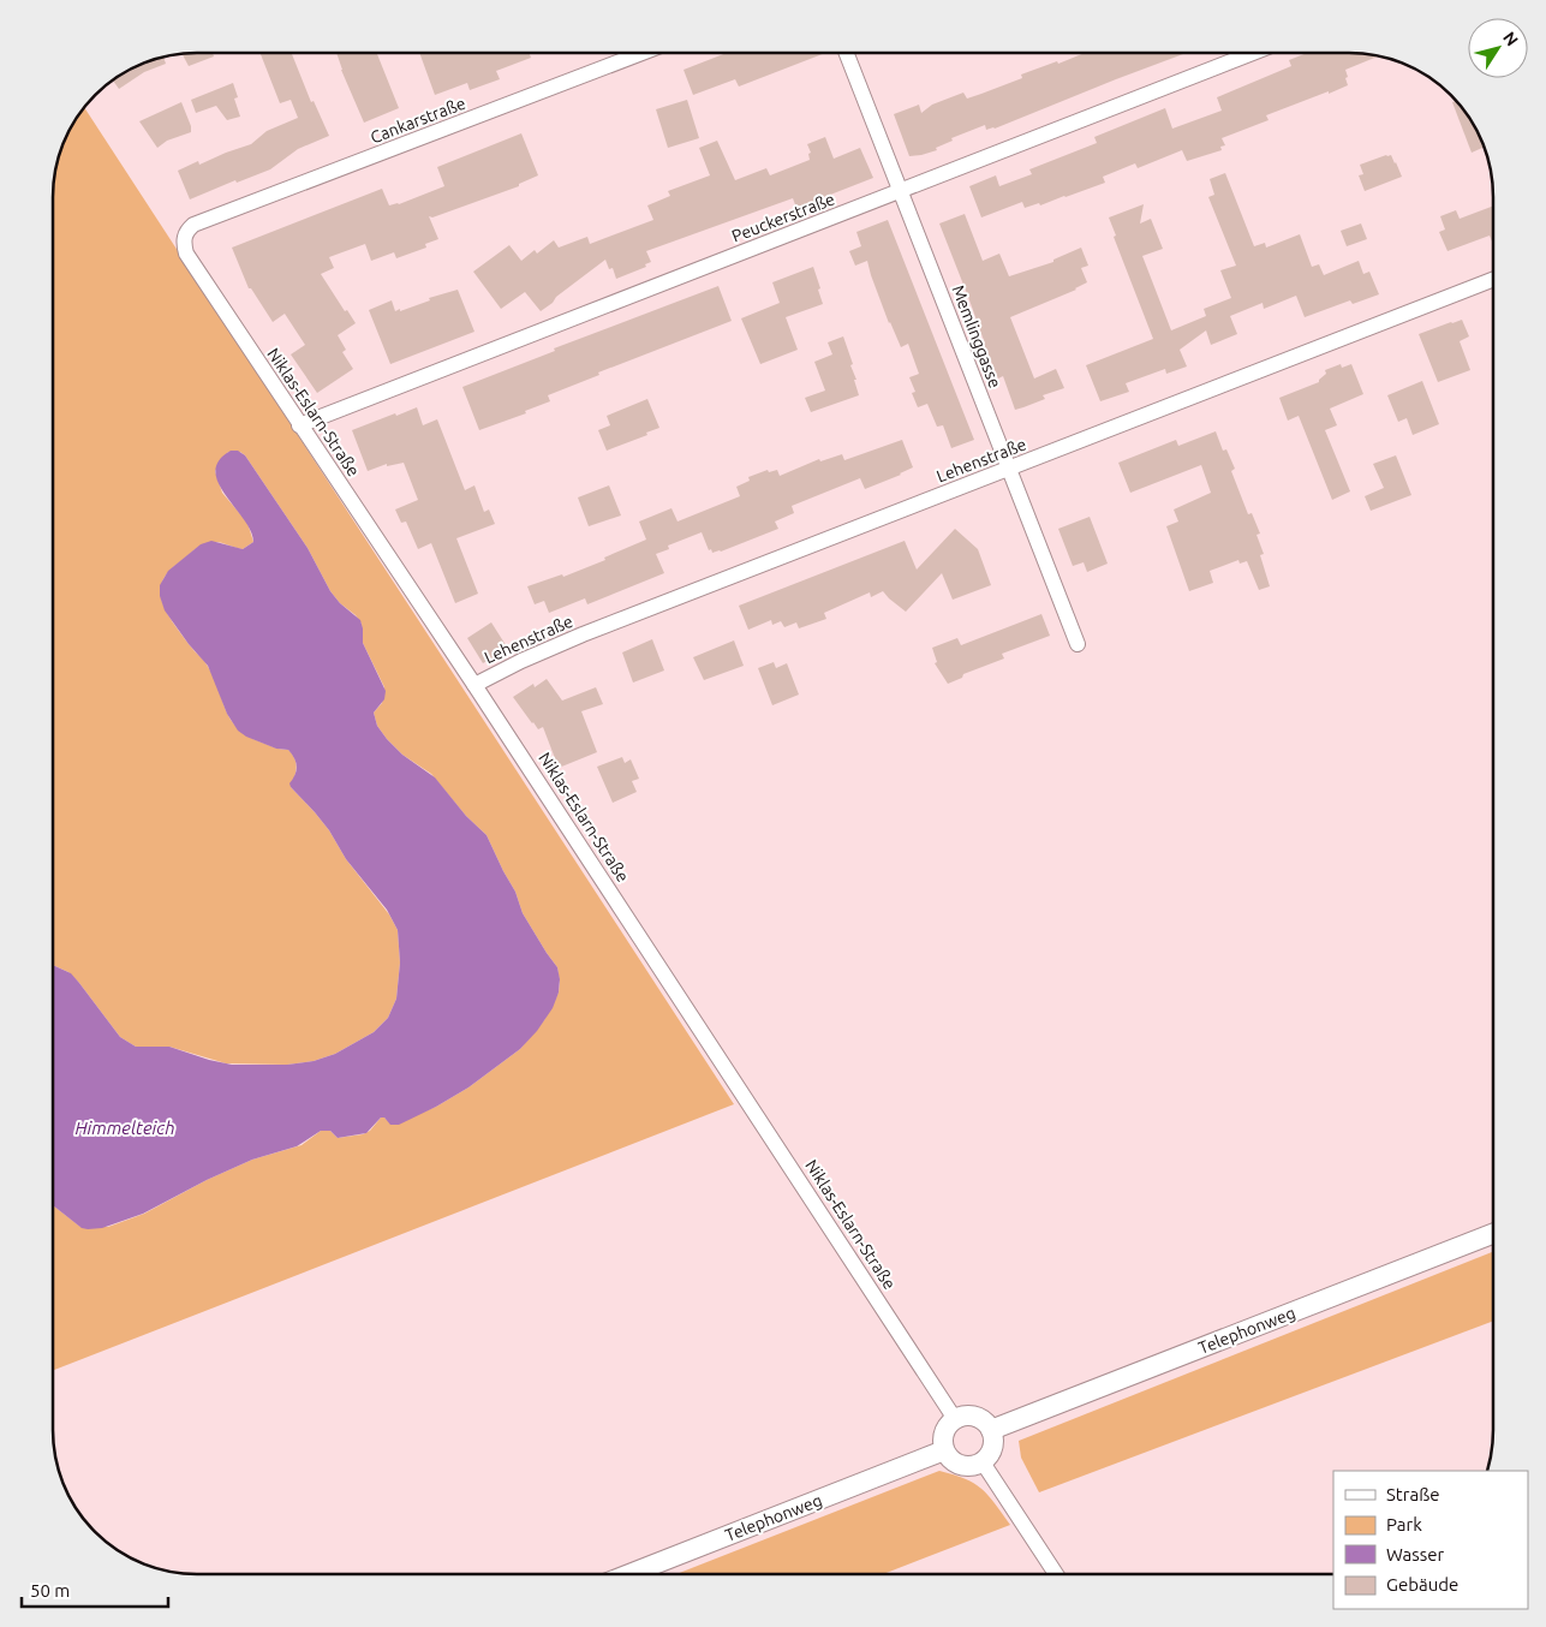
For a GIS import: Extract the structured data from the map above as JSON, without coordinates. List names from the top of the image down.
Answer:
{
  "streets": {
    "street": [
      "Cankarstraße",
      "Peuckerstraße",
      "Memlinggasse",
      "Niklas-Eslarn-Straße",
      "Lehenstraße",
      "Telephonweg"
    ]
  },
  "crossings": [
    ["Cankarstraße", "Niklas-Eslarn-Straße"],
    ["Peuckerstraße", "Memlinggasse"],
    ["Peuckerstraße", "Niklas-Eslarn-Straße"],
    ["Memlinggasse", "Lehenstraße"],
    ["Niklas-Eslarn-Straße", "Lehenstraße"],
    ["Niklas-Eslarn-Straße", "Telephonweg"]
  ],
  "water": ["Himmelteich"],
  "legend": [
    "Straße",
    "Park",
    "Wasser",
    "Gebäude"
  ],
  "scale_bar": "50 m",
  "north": "top right"
}
